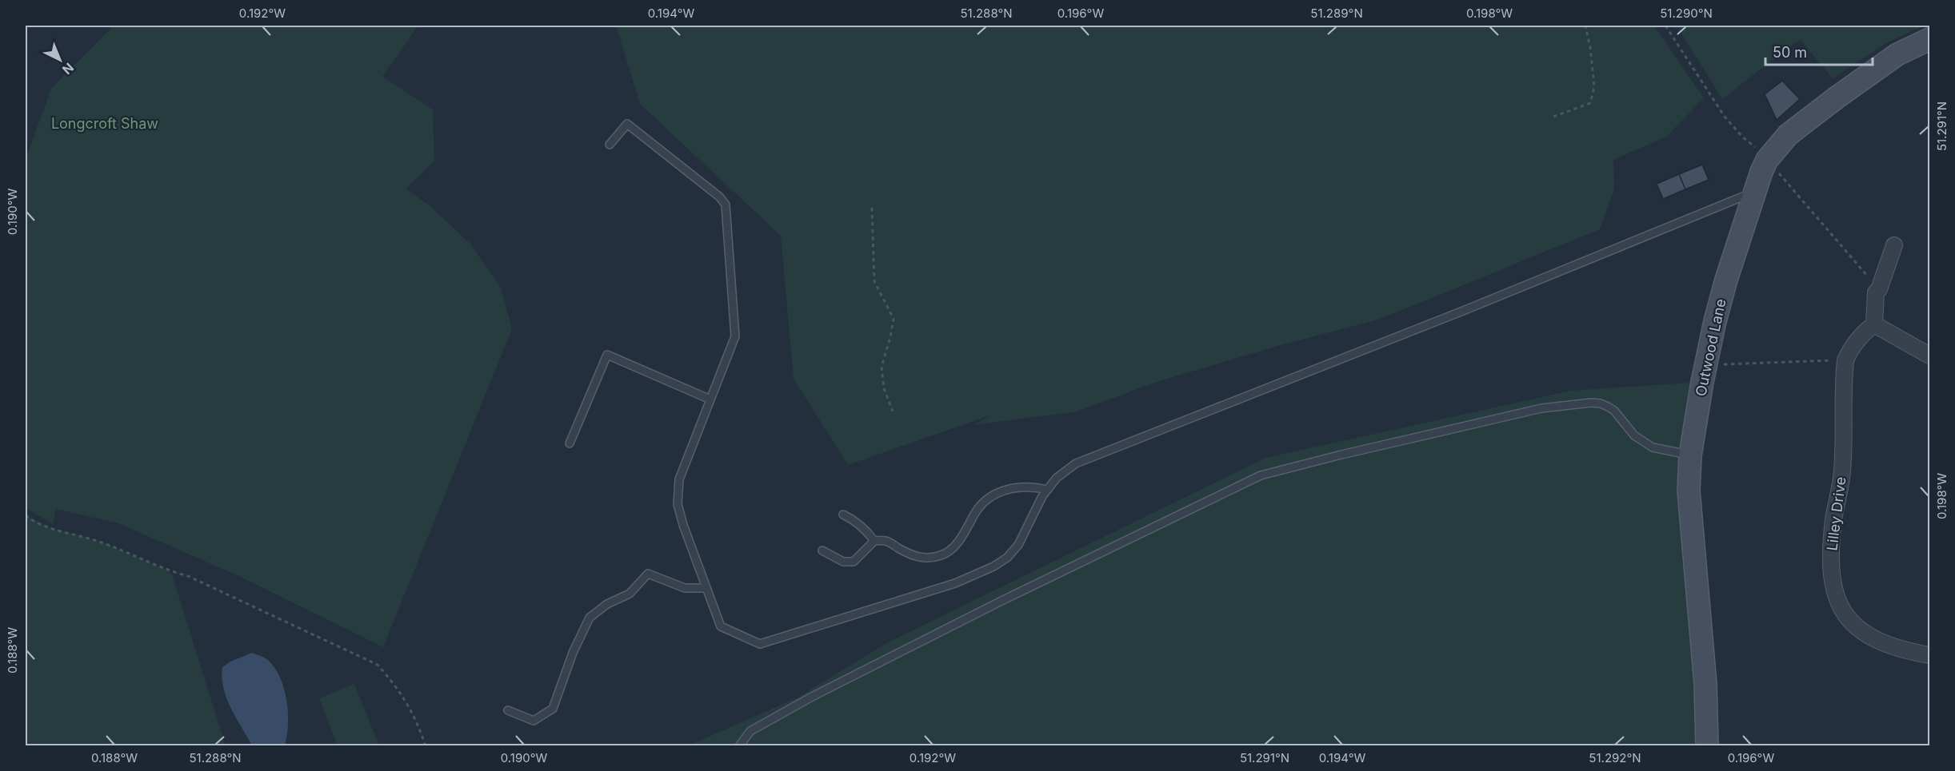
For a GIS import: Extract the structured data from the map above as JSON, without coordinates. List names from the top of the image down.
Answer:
{
  "streets": {
    "main road": ["Outwood Lane"],
    "street": ["Lilley Drive"]
  },
  "parks": ["Longcroft Shaw"],
  "scale_bar": "50 m",
  "north": "bottom right",
  "coordinates": [
    "0.192°W",
    "0.194°W",
    "51.288°N",
    "0.196°W",
    "51.289°N",
    "0.198°W",
    "51.290°N",
    "51.291°N",
    "0.190°W",
    "0.188°W",
    "51.292°N"
  ]
}
